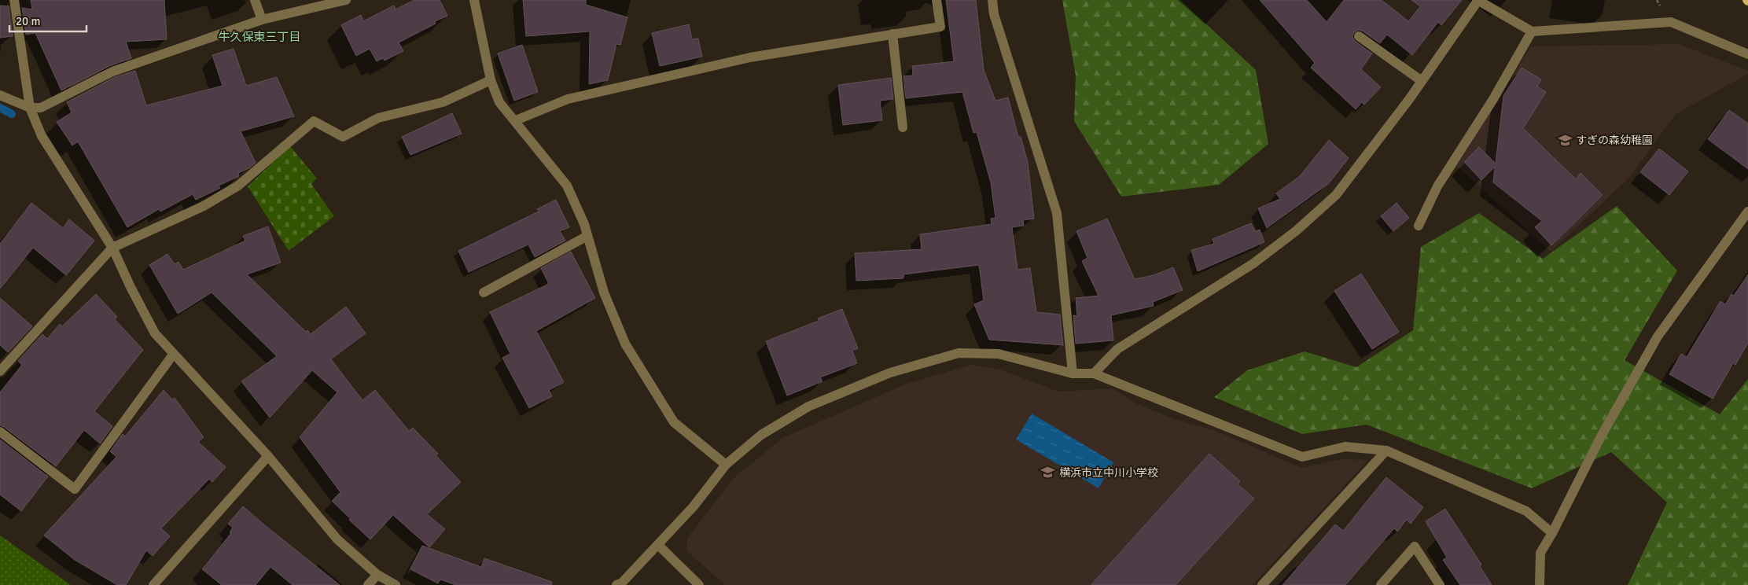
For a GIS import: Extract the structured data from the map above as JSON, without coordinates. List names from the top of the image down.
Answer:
{
  "districts": ["牛久保東三丁目"],
  "places": {
    "school or university": ["すぎの森幼稚園", "横浜市立中川小学校"]
  },
  "scale_bar": "20 m"
}
